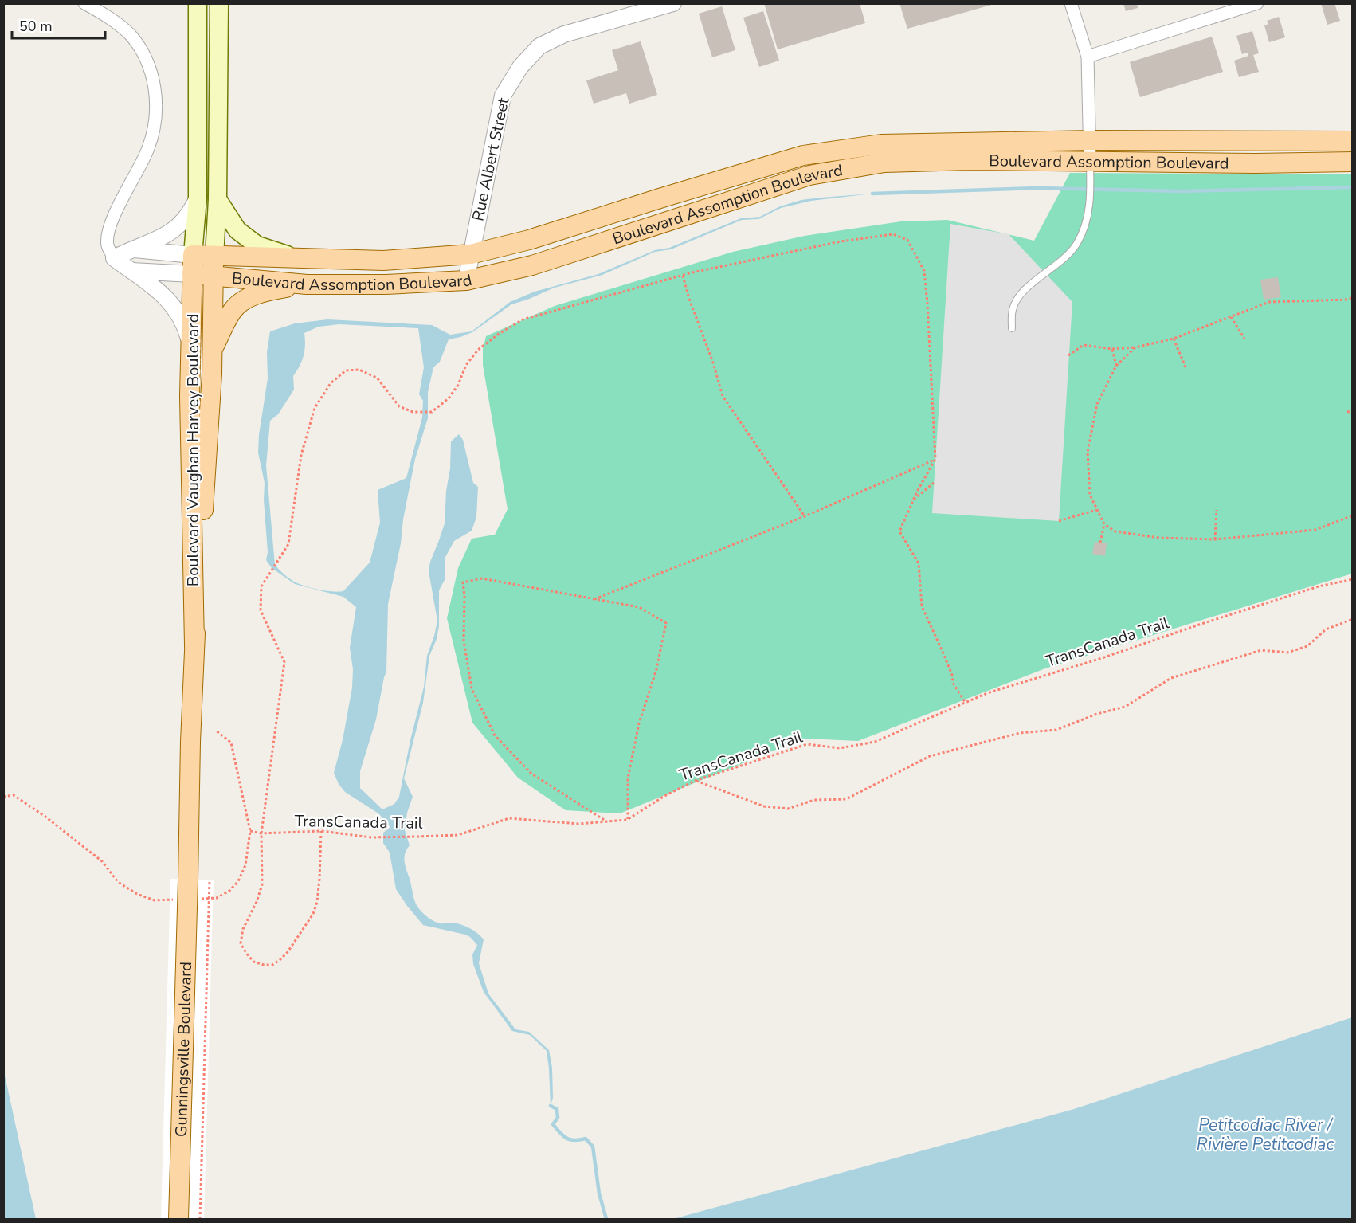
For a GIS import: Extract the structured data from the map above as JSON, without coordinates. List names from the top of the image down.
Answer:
{
  "streets": {
    "main road": ["Boulevard Assomption Boulevard", "Boulevard Vaughan Harvey Boulevard", "Gunningsville Boulevard"],
    "street": ["Rue Albert Street"],
    "path": ["TransCanada Trail"]
  },
  "crossings": [
    ["Rue Albert Street", "Boulevard Assomption Boulevard"],
    ["Boulevard Assomption Boulevard", "Boulevard Vaughan Harvey Boulevard"],
    ["Boulevard Vaughan Harvey Boulevard", "Gunningsville Boulevard"]
  ],
  "water": ["Petitcodiac River / Rivière Petitcodiac"],
  "scale_bar": "50 m"
}
